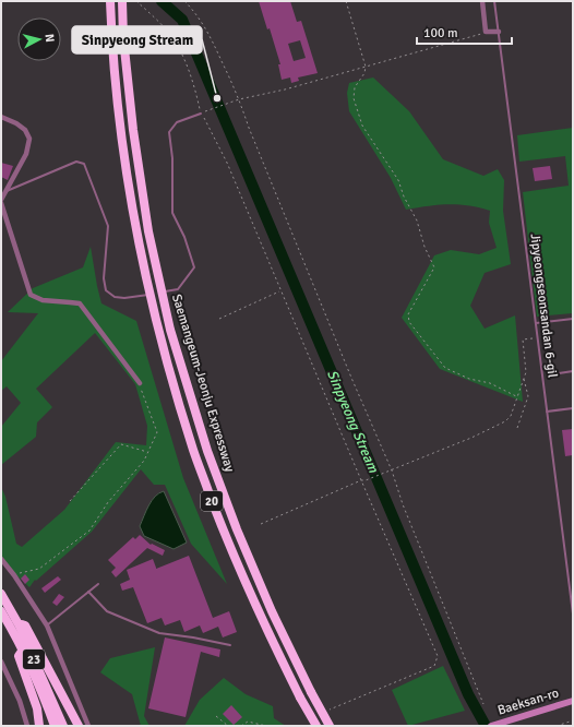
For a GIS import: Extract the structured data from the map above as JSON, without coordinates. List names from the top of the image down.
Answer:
{
  "streets": {
    "highway": ["Saemangeum-Jeonju Expressway", "20", "23"],
    "main road": ["Baeksan-ro"],
    "lane": ["Jipyeongseonsandan 6-gil"]
  },
  "water": ["Sinpyeong Stream"],
  "places": ["Sinpyeong Stream"],
  "scale_bar": "100 m",
  "north": "right"
}
